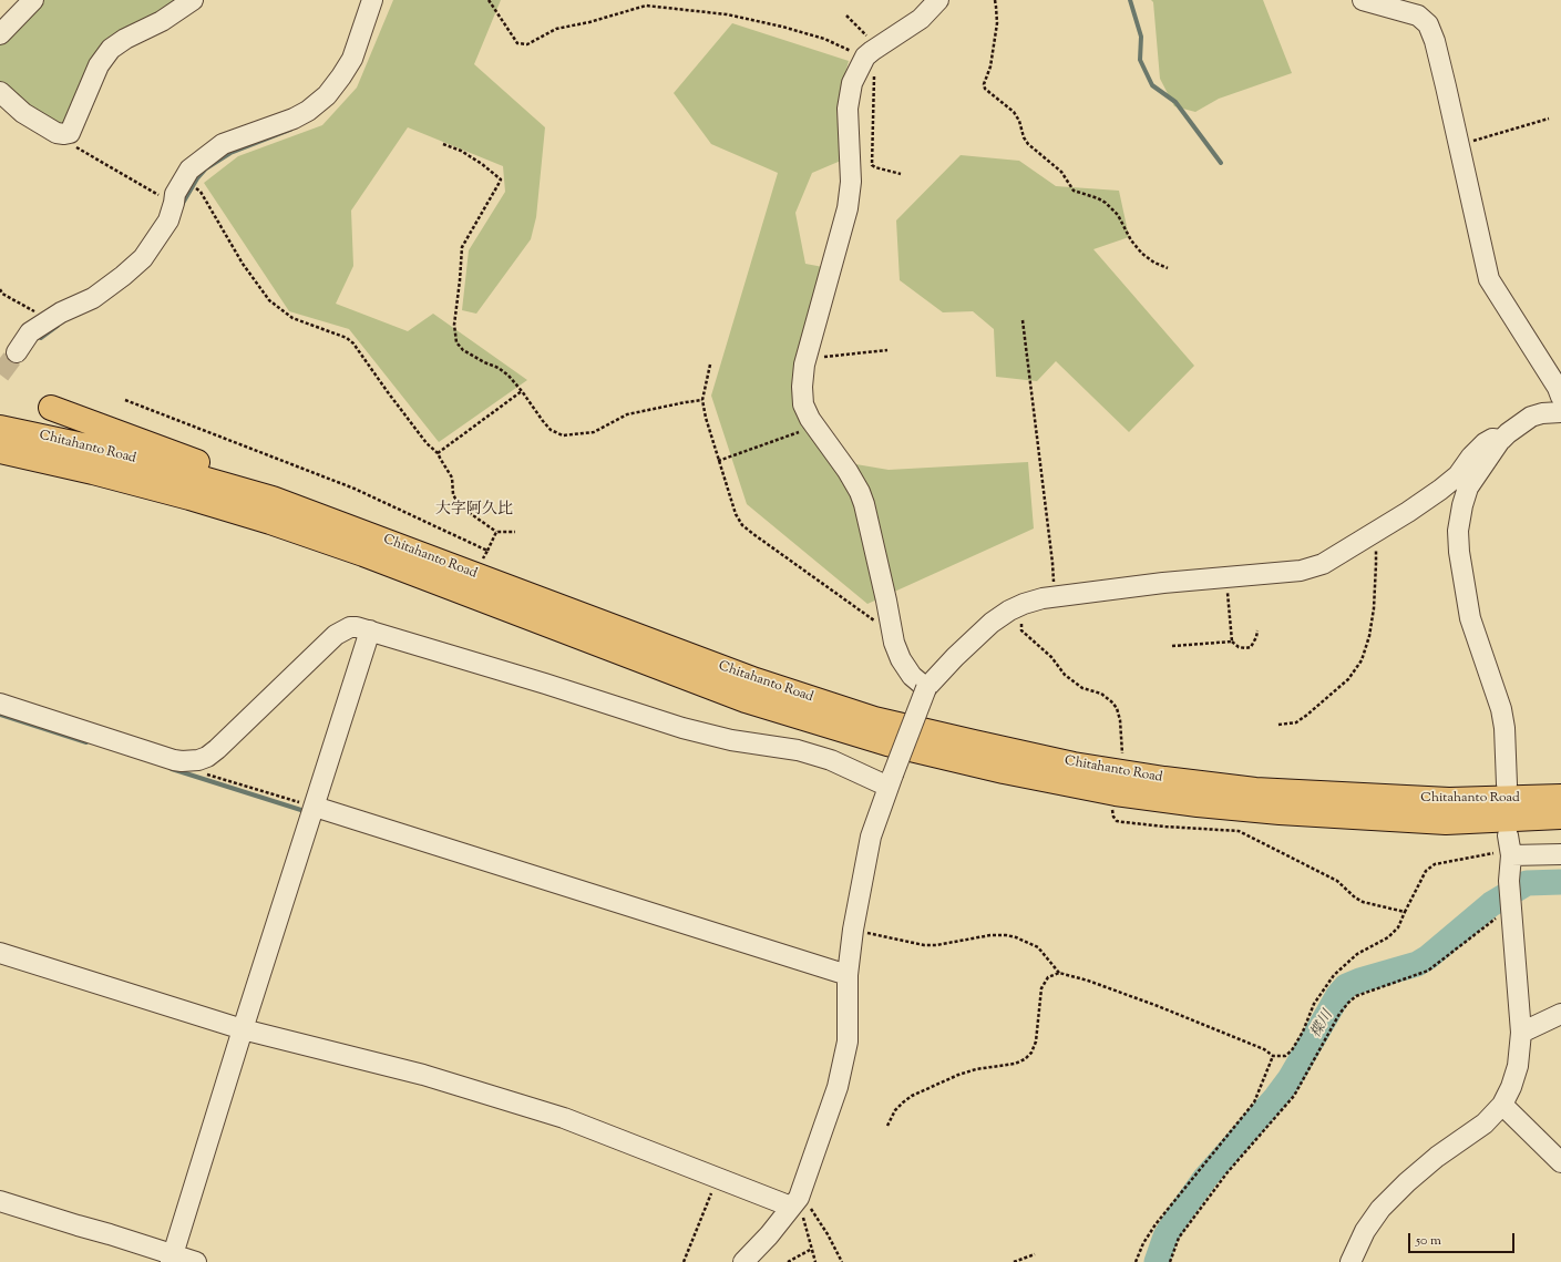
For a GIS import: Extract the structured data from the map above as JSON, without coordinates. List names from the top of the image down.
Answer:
{
  "streets": {
    "highway": ["Chitahanto Road"]
  },
  "districts": ["大字阿久比"],
  "water": ["楪川"],
  "scale_bar": "50 m"
}
